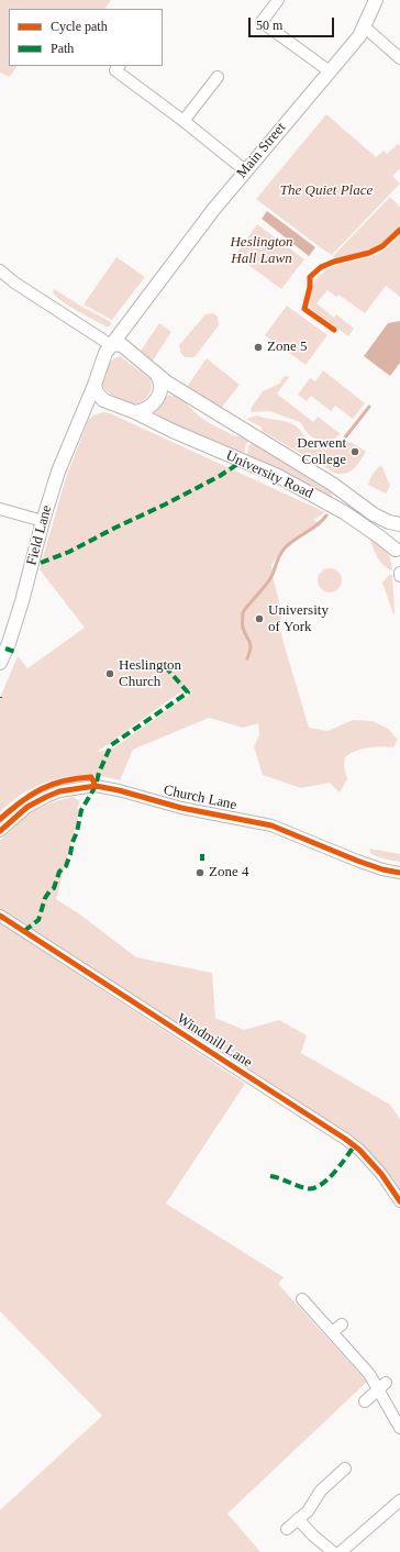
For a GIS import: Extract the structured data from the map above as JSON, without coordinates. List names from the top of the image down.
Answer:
{
  "streets": {
    "street": [
      "Main Street",
      "University Road",
      "Field Lane",
      "Church Lane",
      "Windmill Lane"
    ]
  },
  "crossings": [
    ["Main Street", "University Road"],
    ["Main Street", "Field Lane"],
    ["University Road", "Field Lane"]
  ],
  "parks": ["The Quiet Place", "Heslington Hall Lawn"],
  "places": [
    "Zone 5",
    "Derwent College",
    "University of York",
    "Heslington Church",
    "Zone 4"
  ],
  "legend": ["Cycle path", "Path"],
  "scale_bar": "50 m"
}
